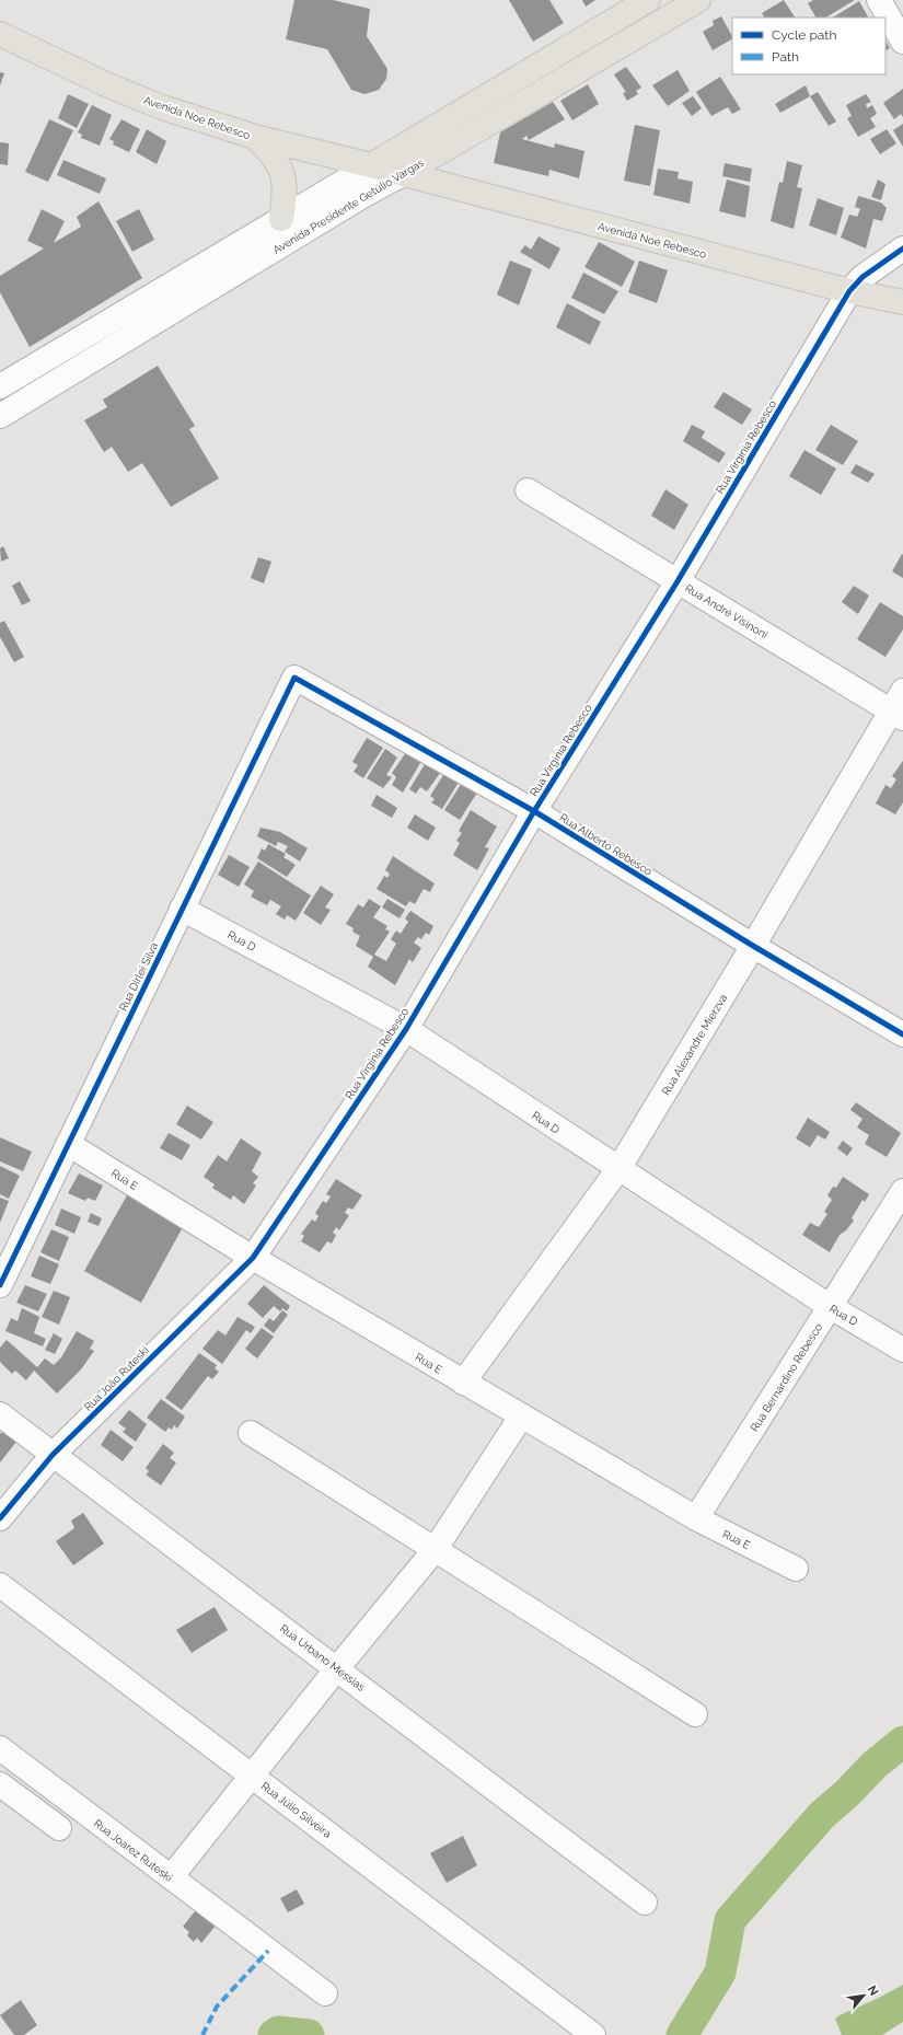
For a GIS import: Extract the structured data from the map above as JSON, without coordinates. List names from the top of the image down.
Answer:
{
  "streets": {
    "main road": ["Avenida Noe Rebesco", "Avenida Presidente Getúlio Vargas", "Avenida Noé Rebesco"],
    "street": [
      "Rua Virginia Rebesco",
      "Rua André Visinoni",
      "Rua Alberto Rebesco",
      "Rua D",
      "Rua Dirlei Silva",
      "Rua Alexandre Mierzva",
      "Rua E",
      "Rua Bernardino Rebesco",
      "Rua João Ruteski",
      "Rua Urbano Messias",
      "Rua Júlio Silveira",
      "Rua Joarez Ruteski"
    ]
  },
  "crossings": [
    ["Avenida Noe Rebesco", "Avenida Presidente Getúlio Vargas"],
    ["Avenida Noe Rebesco", "Avenida Noé Rebesco"],
    ["Avenida Presidente Getúlio Vargas", "Avenida Noé Rebesco"],
    ["Avenida Noé Rebesco", "Rua Virginia Rebesco"],
    ["Rua Virginia Rebesco", "Rua André Visinoni"],
    ["Rua Virginia Rebesco", "Rua Alberto Rebesco"],
    ["Rua Virginia Rebesco", "Rua D"],
    ["Rua Virginia Rebesco", "Rua E"],
    ["Rua Virginia Rebesco", "Rua João Ruteski"],
    ["Rua André Visinoni", "Rua Alexandre Mierzva"],
    ["Rua Alberto Rebesco", "Rua Dirlei Silva"],
    ["Rua Alberto Rebesco", "Rua Alexandre Mierzva"],
    ["Rua D", "Rua Dirlei Silva"],
    ["Rua D", "Rua Alexandre Mierzva"],
    ["Rua D", "Rua Bernardino Rebesco"],
    ["Rua Dirlei Silva", "Rua E"],
    ["Rua Alexandre Mierzva", "Rua E"],
    ["Rua E", "Rua Bernardino Rebesco"],
    ["Rua E", "Rua João Ruteski"],
    ["Rua João Ruteski", "Rua Urbano Messias"]
  ],
  "legend": ["Cycle path", "Path"],
  "north": "top right"
}
